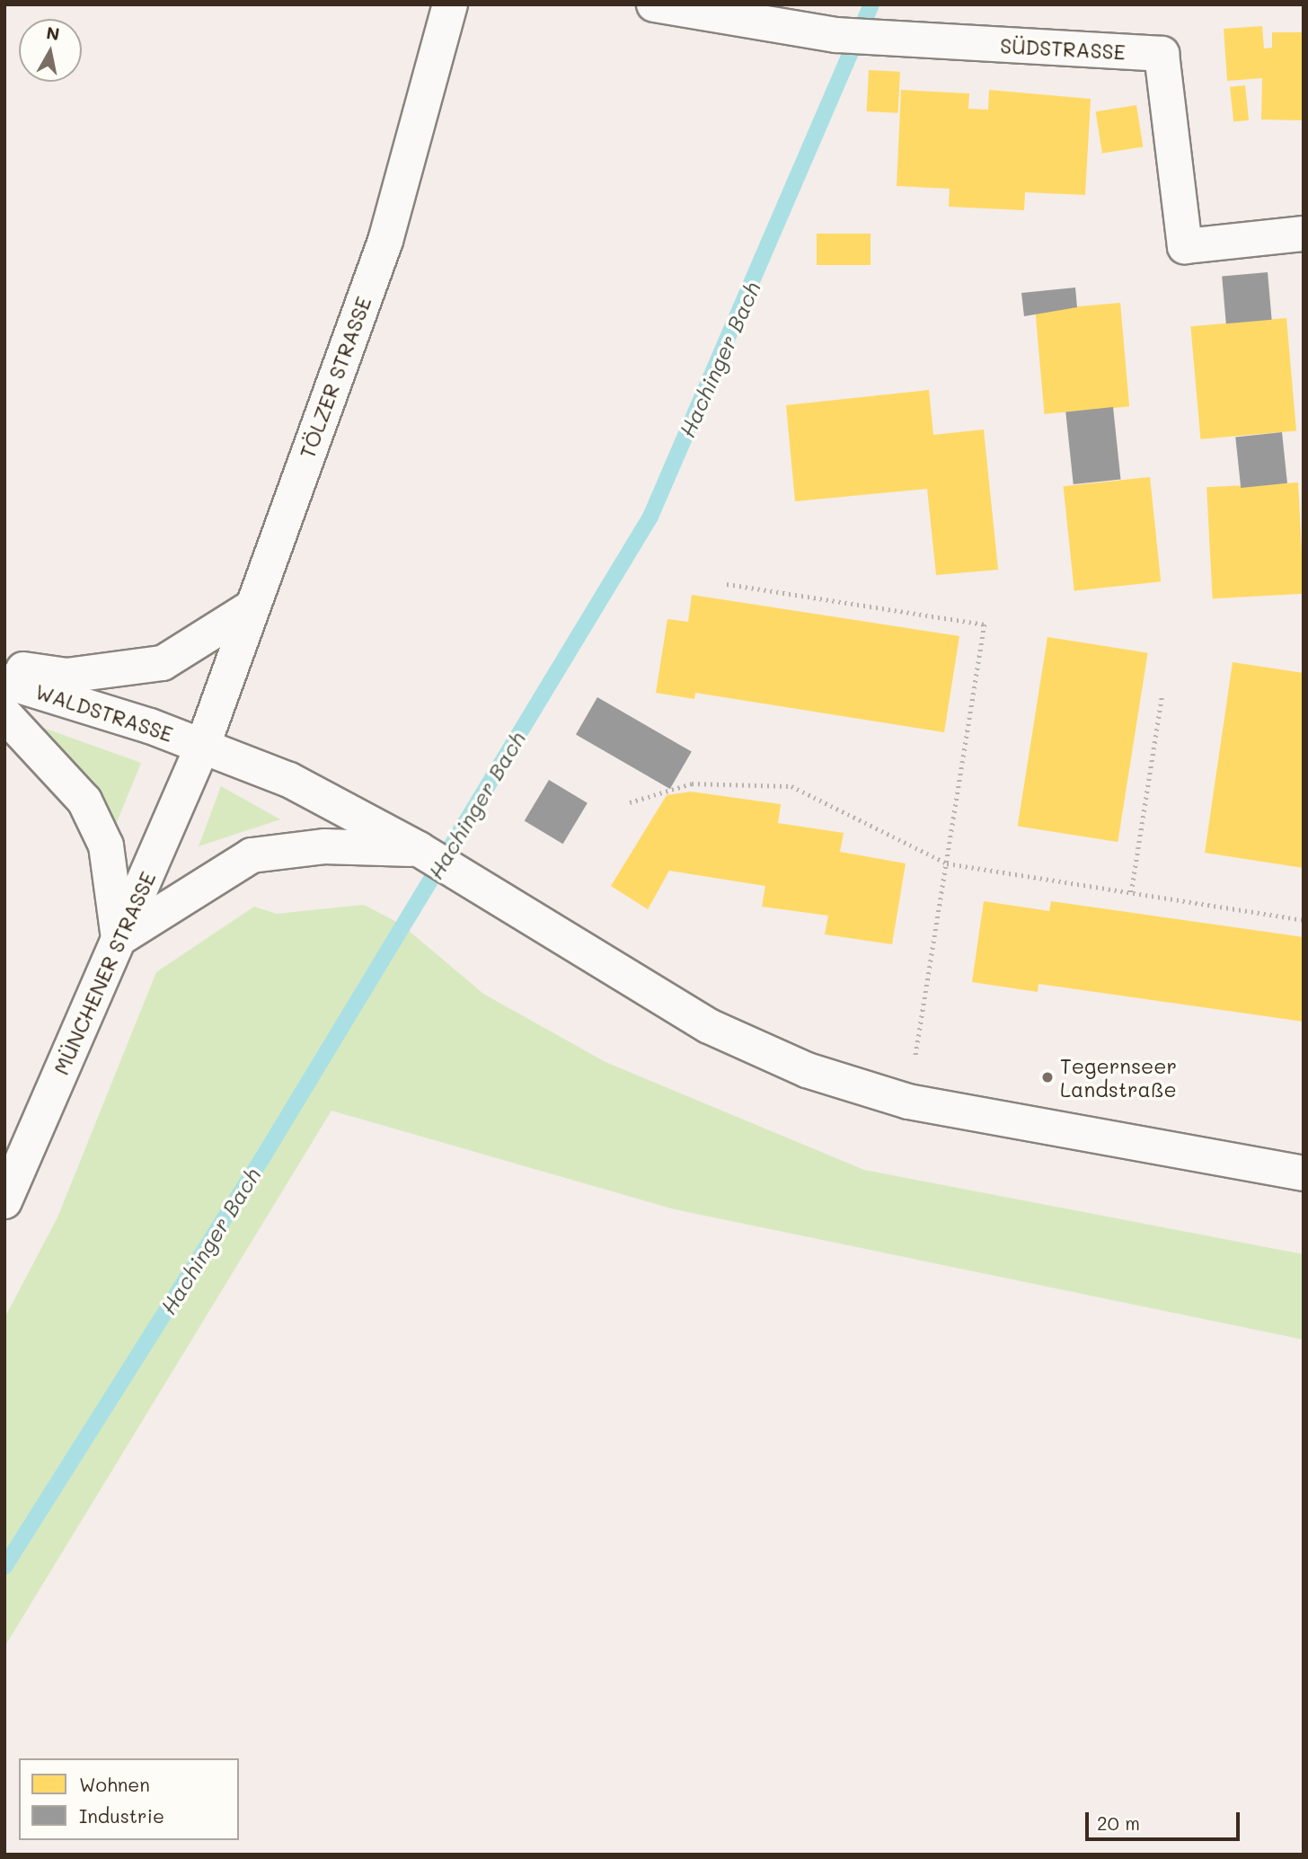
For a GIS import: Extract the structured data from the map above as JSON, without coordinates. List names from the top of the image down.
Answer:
{
  "streets": {
    "main road": [
      "SÜDSTRASSE",
      "TÖLZER STRASSE",
      "WALDSTRASSE",
      "MÜNCHENER STRASSE"
    ]
  },
  "crossings": [
    ["TÖLZER STRASSE", "WALDSTRASSE"],
    ["TÖLZER STRASSE", "MÜNCHENER STRASSE"],
    ["WALDSTRASSE", "MÜNCHENER STRASSE"]
  ],
  "water": ["Hachinger Bach"],
  "places": ["Tegernseer Landstraße"],
  "legend": ["Wohnen", "Industrie"],
  "scale_bar": "20 m",
  "north": "top"
}
